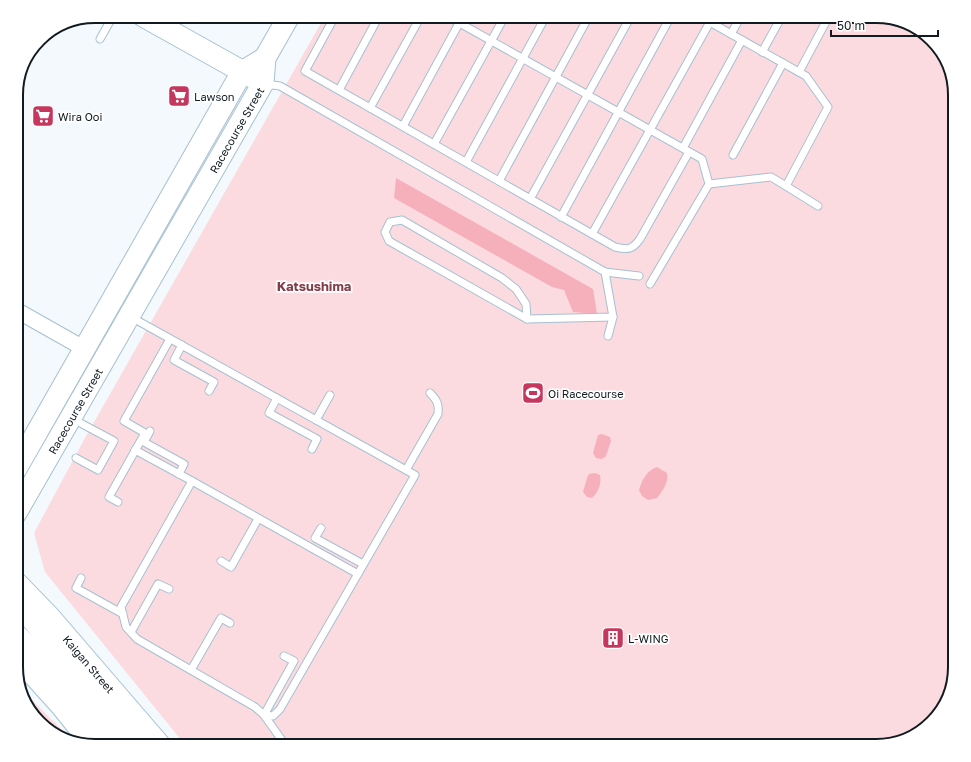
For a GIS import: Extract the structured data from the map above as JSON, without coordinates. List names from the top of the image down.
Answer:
{
  "streets": {
    "main road": ["Kaigan Street"],
    "street": ["Racecourse Street"]
  },
  "districts": ["Katsushima"],
  "places": {
    "supermarket": ["Lawson", "Wira Ooi"],
    "sports": ["Oi Racecourse"],
    "building": ["L-WING"]
  },
  "scale_bar": "50 m"
}
